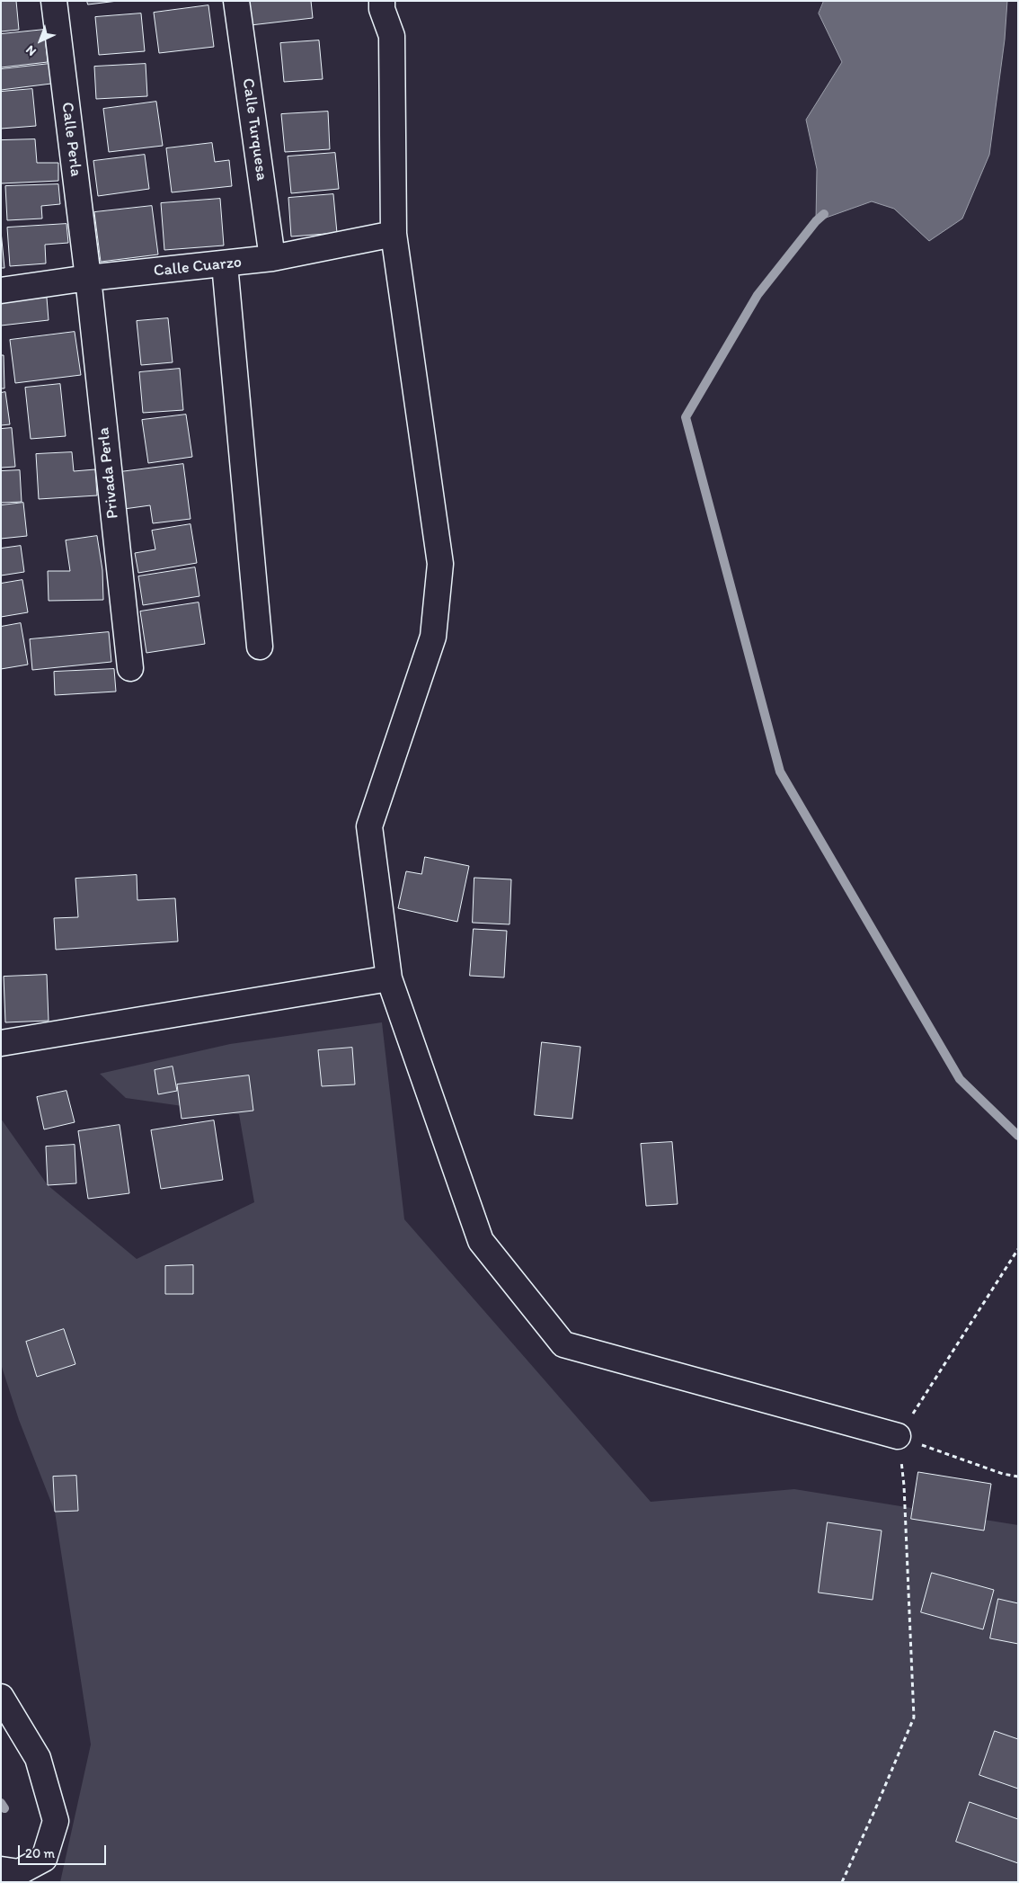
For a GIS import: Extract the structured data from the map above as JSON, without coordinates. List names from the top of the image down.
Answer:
{
  "streets": {
    "street": [
      "Calle Turquesa",
      "Calle Perla",
      "Calle Cuarzo",
      "Privada Perla"
    ]
  },
  "crossings": [
    ["Calle Turquesa", "Calle Cuarzo"],
    ["Calle Perla", "Calle Cuarzo"],
    ["Calle Perla", "Privada Perla"],
    ["Calle Cuarzo", "Privada Perla"]
  ],
  "scale_bar": "20 m",
  "north": "bottom left"
}
